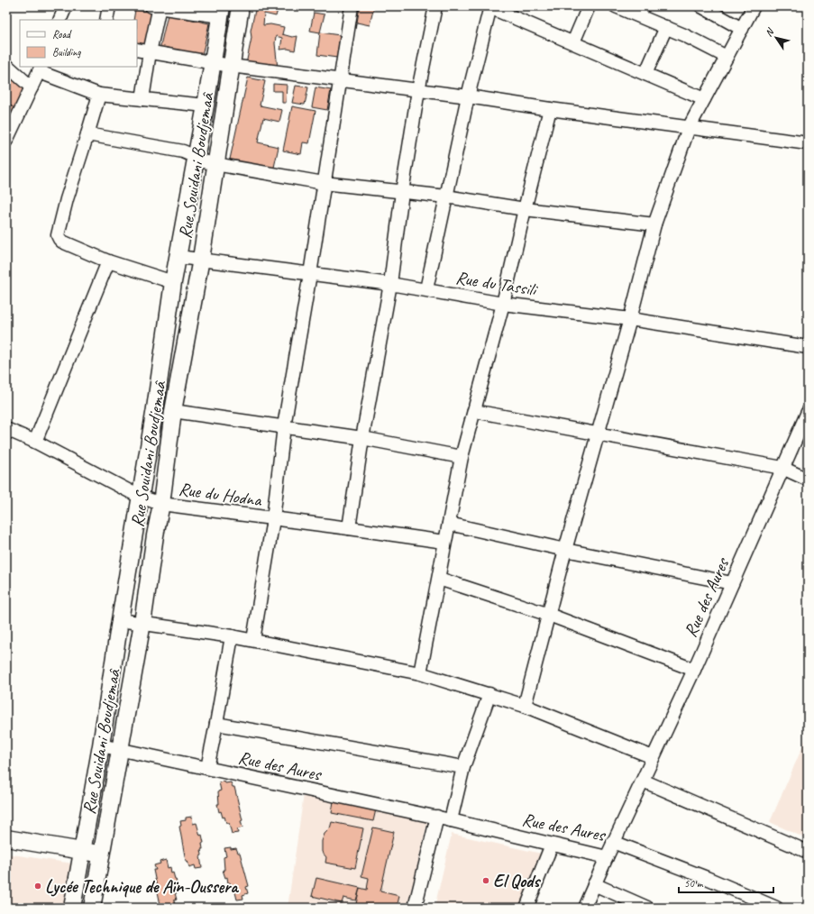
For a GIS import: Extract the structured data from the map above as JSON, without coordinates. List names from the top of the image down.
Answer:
{
  "streets": {
    "main road": ["Rue Souidani Boudjemaâ"],
    "street": ["Rue du Tassili", "Rue du Hodna", "Rue des Aures"]
  },
  "crossings": [
    ["Rue Souidani Boudjemaâ", "Rue du Tassili"],
    ["Rue Souidani Boudjemaâ", "Rue du Hodna"],
    ["Rue Souidani Boudjemaâ", "Rue des Aures"]
  ],
  "places": ["El Qods", "Lycée Technique de Aïn-Oussera"],
  "legend": ["Road", "Building"],
  "scale_bar": "50 m",
  "north": "top left"
}
